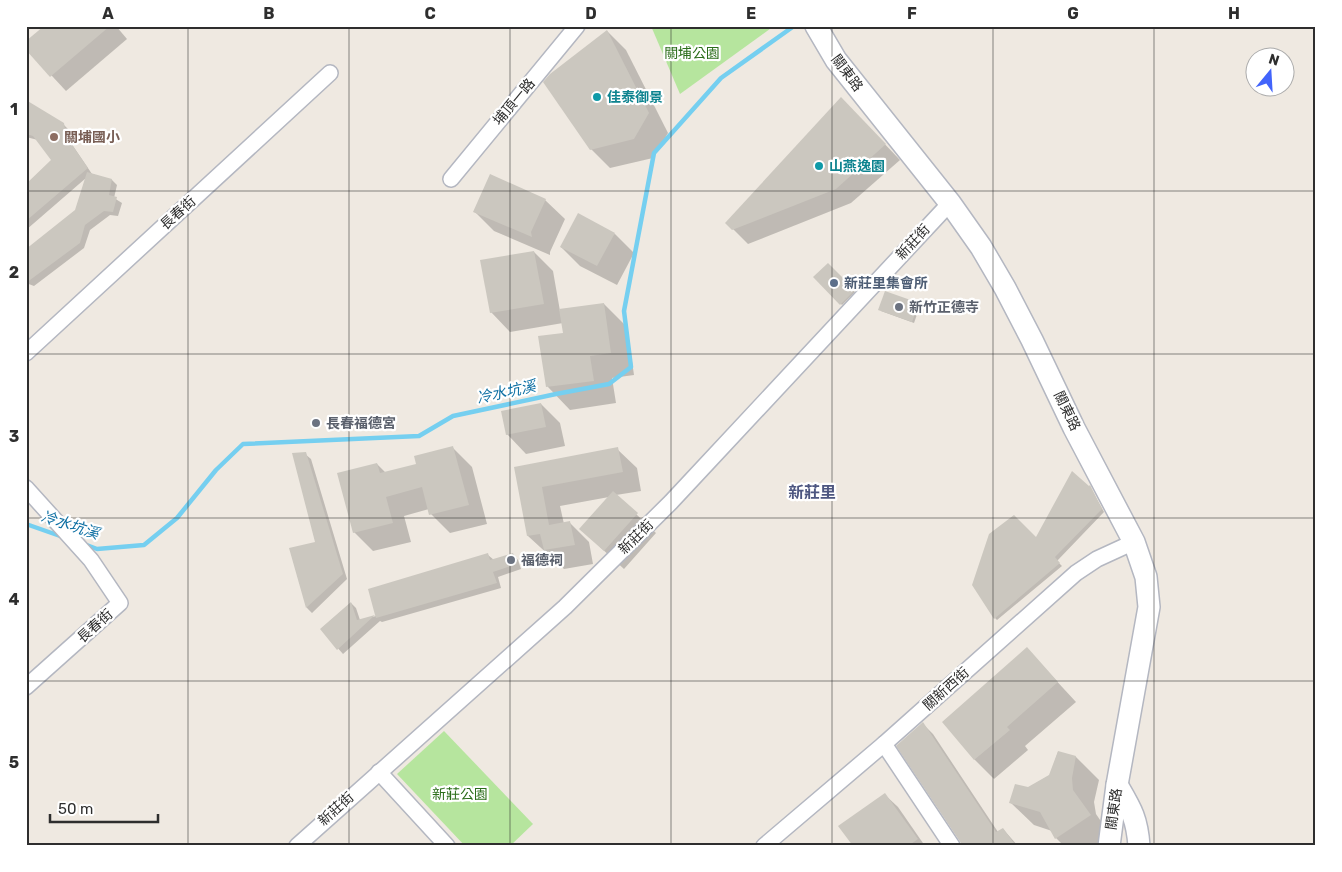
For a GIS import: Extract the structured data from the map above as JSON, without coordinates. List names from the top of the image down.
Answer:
{
  "streets": {
    "street": [
      "關東路",
      "埔頂一路",
      "長春街",
      "新莊街",
      "關新西街"
    ]
  },
  "crossings": [
    ["關東路", "新莊街"],
    ["關東路", "關新西街"]
  ],
  "districts": ["新莊里"],
  "water": ["冷水坑溪"],
  "parks": ["關埔公園", "新莊公園"],
  "places": [
    "佳泰御景",
    "關埔國小",
    "山燕逸園",
    "新莊里集會所",
    "新竹正德寺",
    "長春福德宮",
    "福德祠"
  ],
  "scale_bar": "50 m",
  "north": "top",
  "grid": {
    "columns": [
      "A",
      "B",
      "C",
      "D",
      "E",
      "F",
      "G",
      "H"
    ],
    "rows": [
      "1",
      "2",
      "3",
      "4",
      "5"
    ]
  }
}
